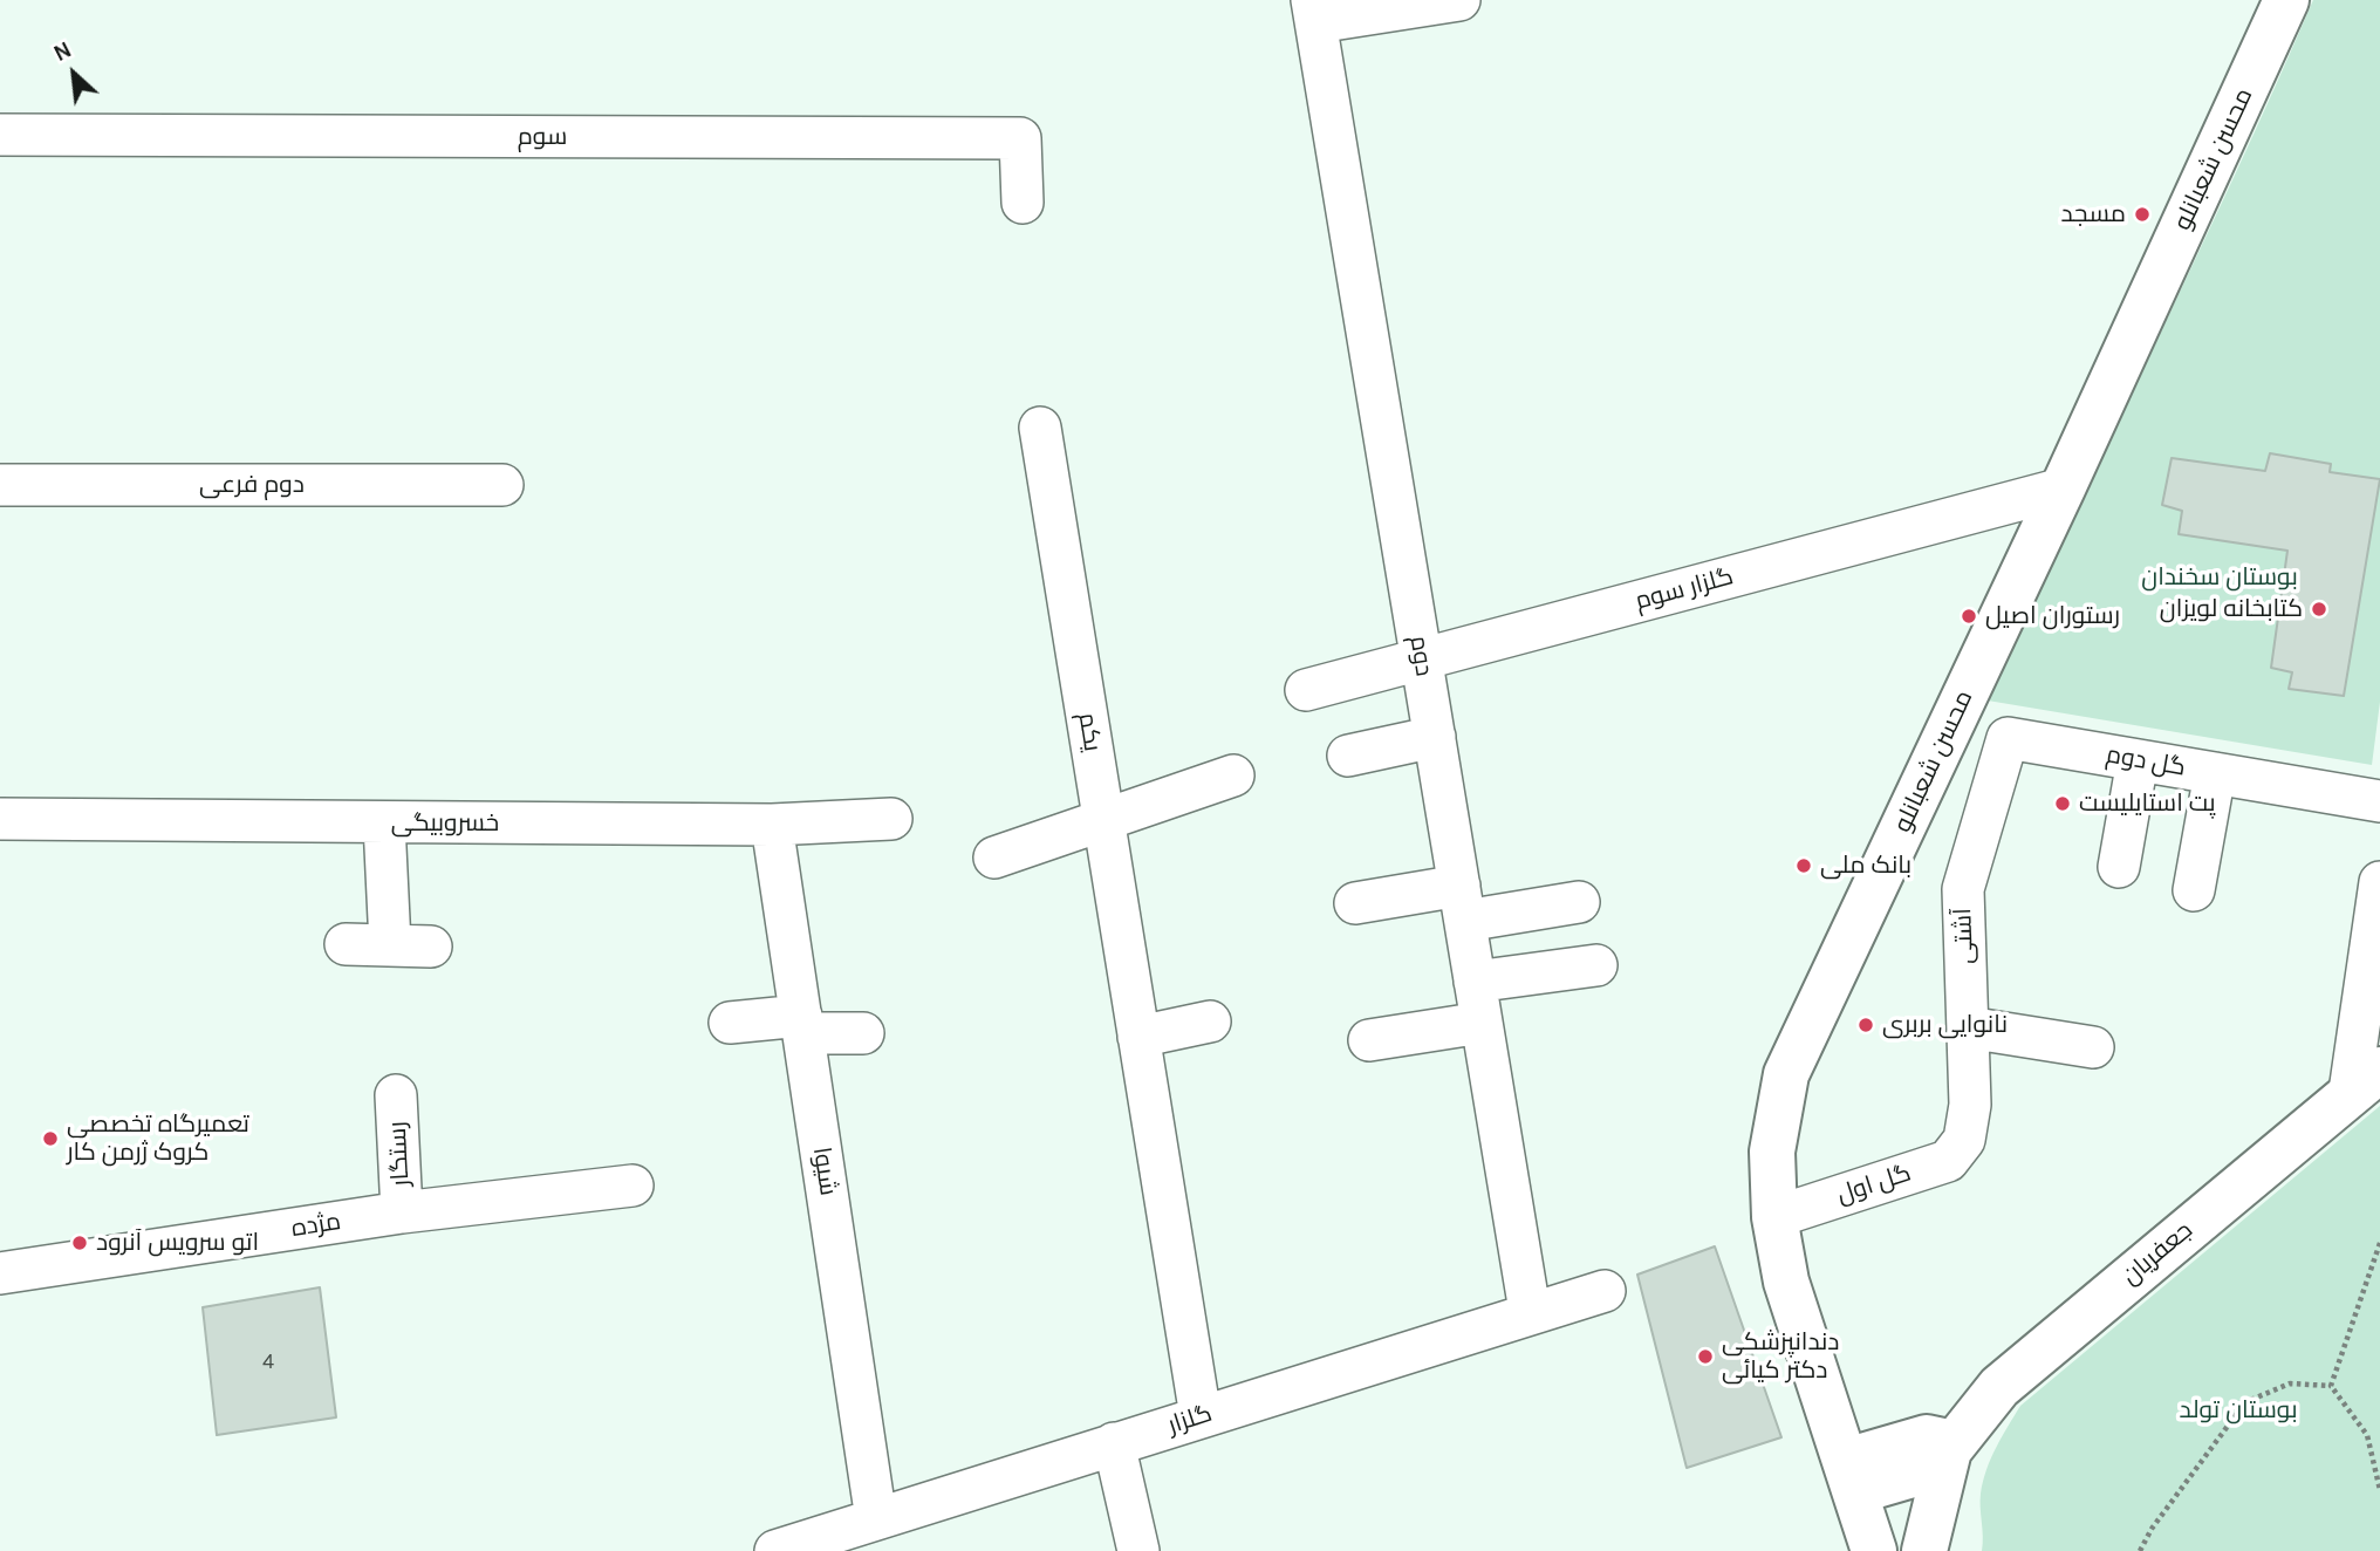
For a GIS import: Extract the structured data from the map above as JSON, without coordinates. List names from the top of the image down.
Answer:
{
  "streets": {
    "main road": ["محسن شعبانلو", "جعفریان"],
    "street": [
      "سوم",
      "دوم فرعی",
      "گلزار سوم",
      "دوم",
      "یکم",
      "گل دوم",
      "خسروبیگی",
      "آشتی",
      "رستگار",
      "شیوا",
      "گل اول",
      "مژده",
      "گلزار"
    ]
  },
  "crossings": [
    ["محسن شعبانلو", "گلزار سوم"],
    ["محسن شعبانلو", "گل اول"],
    ["گلزار سوم", "دوم"],
    ["دوم", "گلزار"],
    ["یکم", "گلزار"],
    ["گل دوم", "آشتی"],
    ["خسروبیگی", "شیوا"],
    ["آشتی", "گل اول"],
    ["رستگار", "مژده"],
    ["شیوا", "گلزار"]
  ],
  "parks": ["بوستان سخندان", "بوستان تولد"],
  "places": [
    "مسجد",
    "کتابخانه لویزان",
    "رستوران اصیل",
    "پت استایلیست",
    "بانک ملی",
    "نانوایی بربری",
    "تعمیرگاه تخصصی کروک ژرمن کار",
    "اتو سرویس آنرود",
    "دندانپزشکی دکتر کیائی"
  ],
  "house_numbers": ["4"],
  "north": "top left"
}
